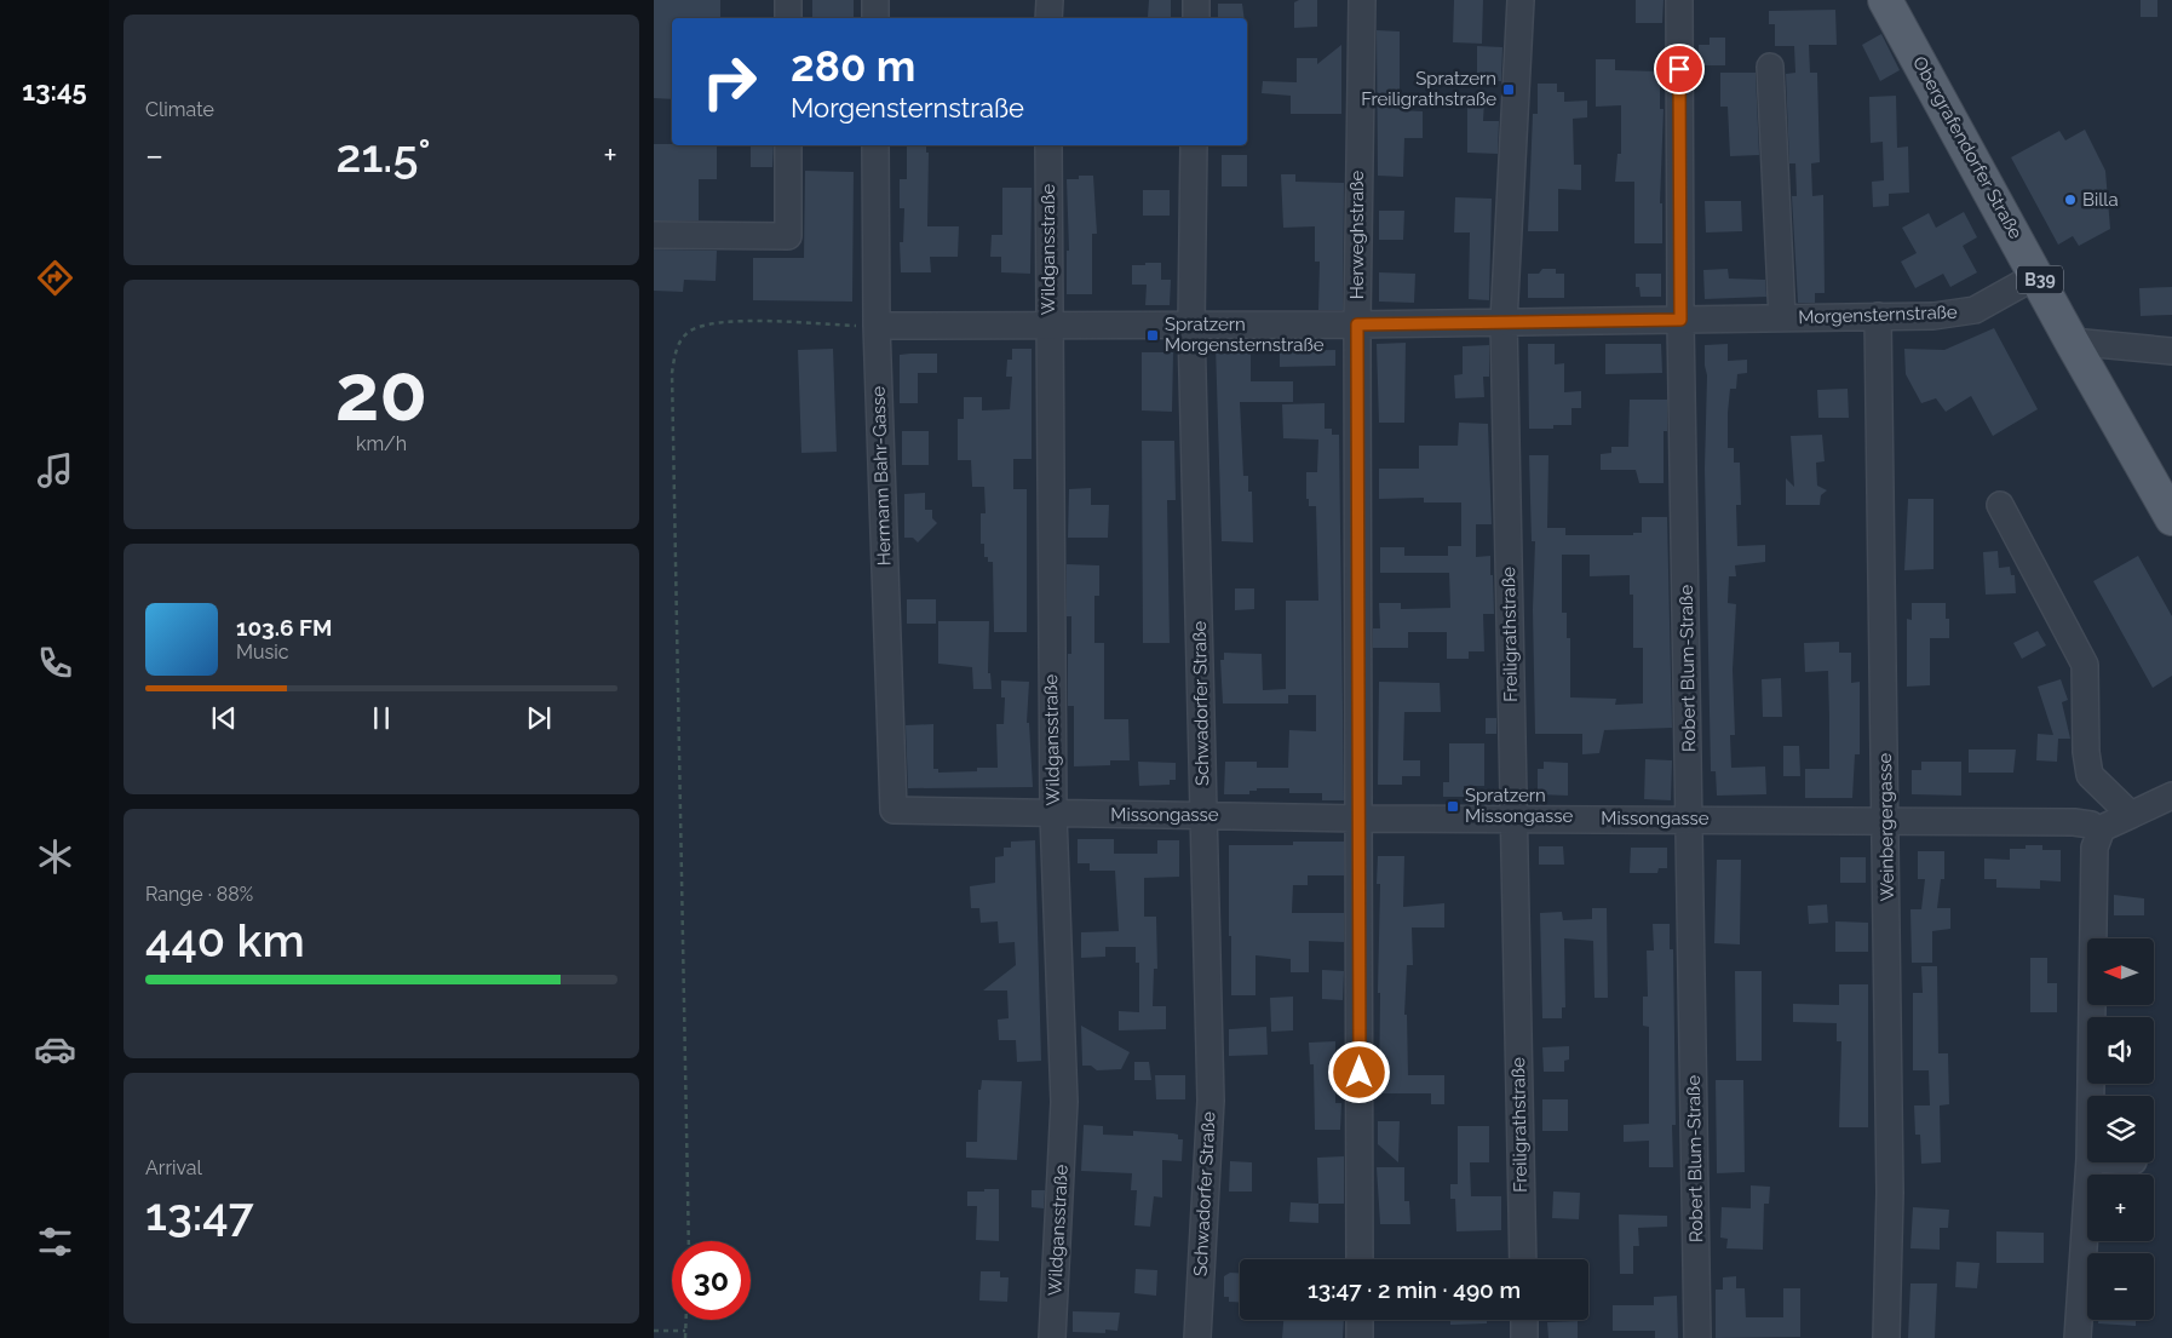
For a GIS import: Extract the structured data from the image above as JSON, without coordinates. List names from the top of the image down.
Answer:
{
  "streets": {
    "main road": ["Obergrafendorfer Straße", "B39"],
    "street": [
      "Herweghstraße",
      "Wildgansstraße",
      "Morgensternstraße",
      "Hermann Bahr-Gasse",
      "Freiligrathstraße",
      "Robert Blum-Straße",
      "Schwadorfer Straße",
      "Missongasse",
      "Weinbergergasse"
    ]
  },
  "crossings": [
    ["Obergrafendorfer Straße", "Morgensternstraße"],
    ["Herweghstraße", "Morgensternstraße"],
    ["Herweghstraße", "Missongasse"],
    ["Wildgansstraße", "Morgensternstraße"],
    ["Wildgansstraße", "Missongasse"],
    ["Morgensternstraße", "Hermann Bahr-Gasse"],
    ["Morgensternstraße", "Freiligrathstraße"],
    ["Morgensternstraße", "Robert Blum-Straße"],
    ["Morgensternstraße", "Schwadorfer Straße"],
    ["Morgensternstraße", "Weinbergergasse"],
    ["Hermann Bahr-Gasse", "Missongasse"],
    ["Freiligrathstraße", "Missongasse"],
    ["Robert Blum-Straße", "Missongasse"],
    ["Schwadorfer Straße", "Missongasse"],
    ["Missongasse", "Weinbergergasse"]
  ],
  "places": {
    "transit": ["Spratzern Freiligrathstraße", "Spratzern Morgensternstraße", "Spratzern Missongasse"],
    "other": ["Billa"]
  },
  "north": "left",
  "page": {
    "tabs": "13:45",
    "tile": [
      "Climate",
      ["20", "km/h"],
      ["Range · 88%", "440 km"],
      ["Arrival", "13:47"]
    ],
    "turn": ["280 m", "Morgensternstraße"],
    "heat": ["−", "21.5°", "+"],
    "song": ["103.6 FM", "Music"],
    "map_buttons": ["+", "−"],
    "limit": "30",
    "trip": "13:47 · 2 min · 490 m"
  }
}
